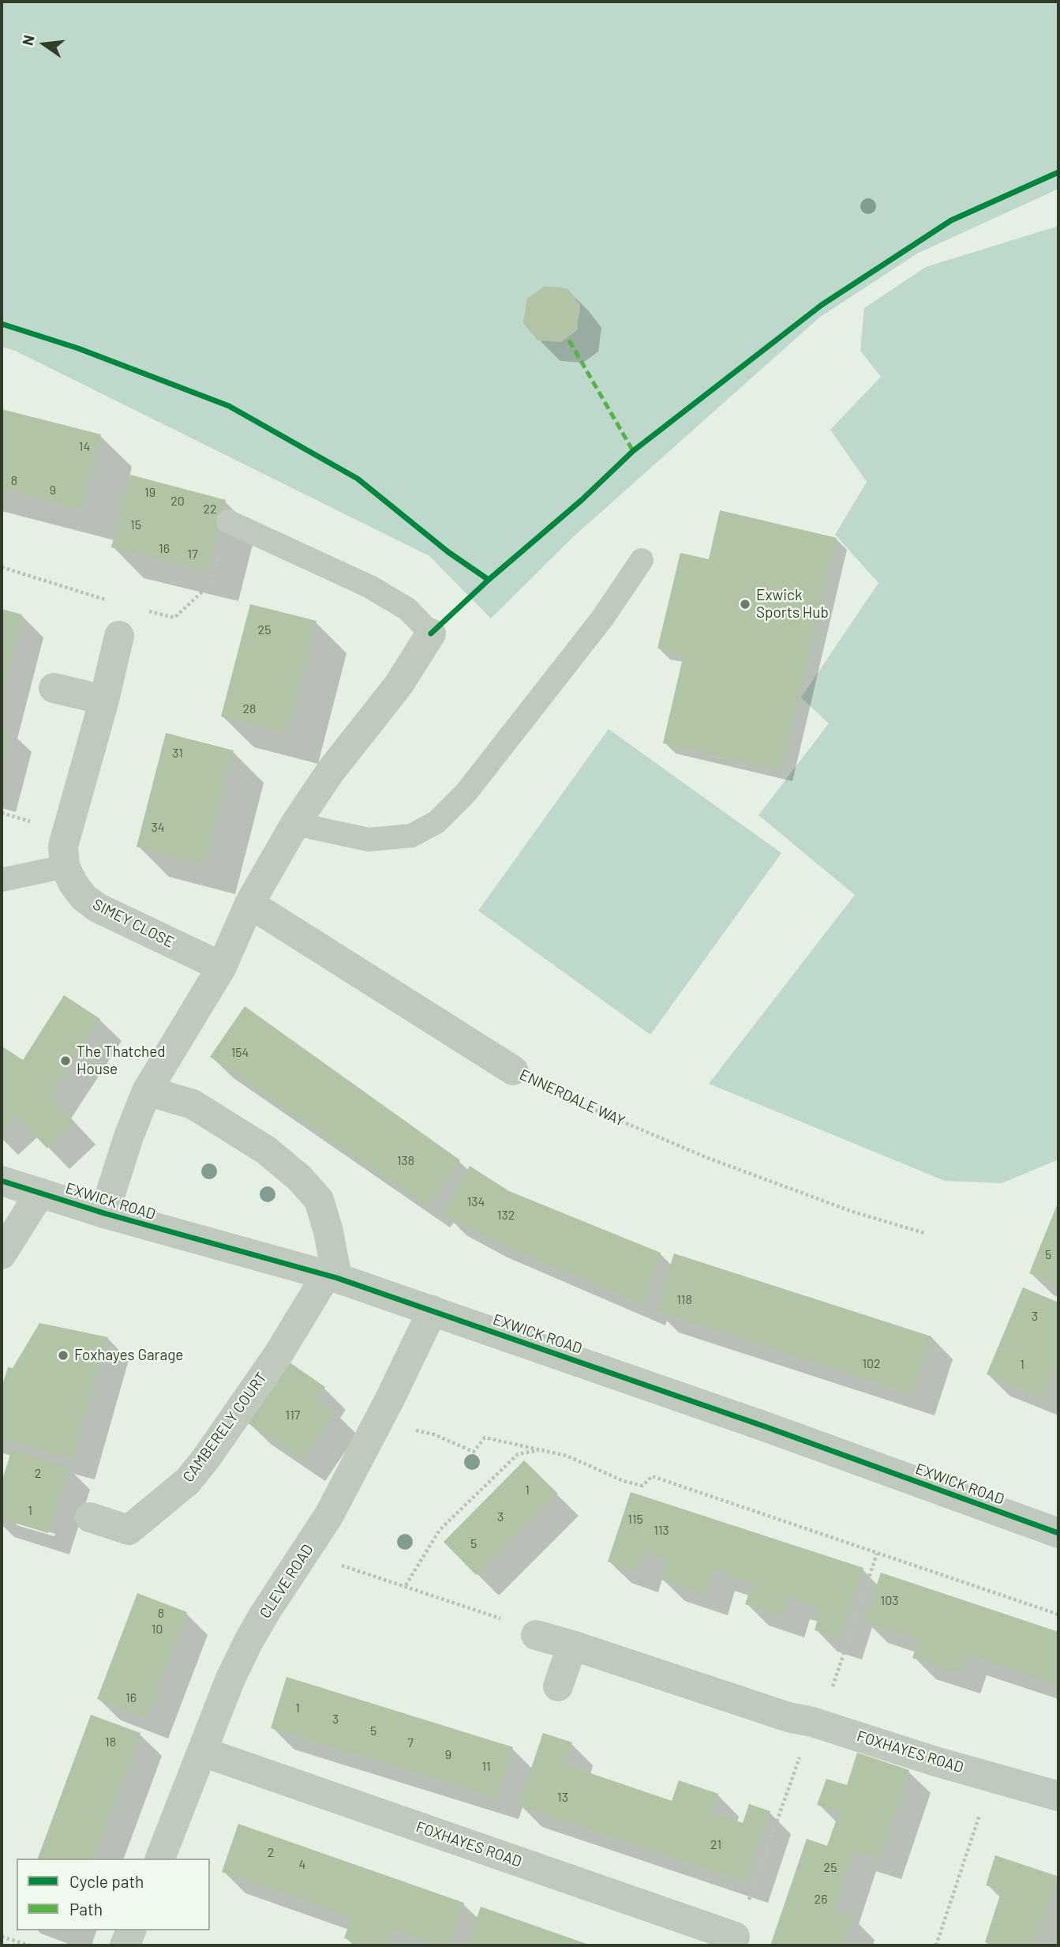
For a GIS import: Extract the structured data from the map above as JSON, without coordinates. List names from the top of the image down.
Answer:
{
  "streets": {
    "street": [
      "SIMEY CLOSE",
      "ENNERDALE WAY",
      "EXWICK ROAD",
      "CAMBERELY COURT",
      "CLEVE ROAD",
      "FOXHAYES ROAD"
    ]
  },
  "crossings": [
    ["EXWICK ROAD", "CAMBERELY COURT"],
    ["EXWICK ROAD", "CLEVE ROAD"],
    ["CLEVE ROAD", "FOXHAYES ROAD"]
  ],
  "places": ["Exwick Sports Hub", "The Thatched House", "Foxhayes Garage"],
  "house_numbers": [
    "14",
    "8",
    "9",
    "19",
    "20",
    "22",
    "15",
    "16",
    "17",
    "25",
    "28",
    "31",
    "34",
    "154",
    "138",
    "134",
    "132",
    "5",
    "118",
    "3",
    "102",
    "1",
    "117",
    "2",
    "1",
    "1",
    "3",
    "115",
    "113",
    "5",
    "103",
    "8",
    "10",
    "16",
    "1",
    "3",
    "5",
    "18",
    "7",
    "9",
    "11",
    "13",
    "21",
    "2",
    "4",
    "25",
    "26"
  ],
  "legend": ["Cycle path", "Path"],
  "north": "left"
}
